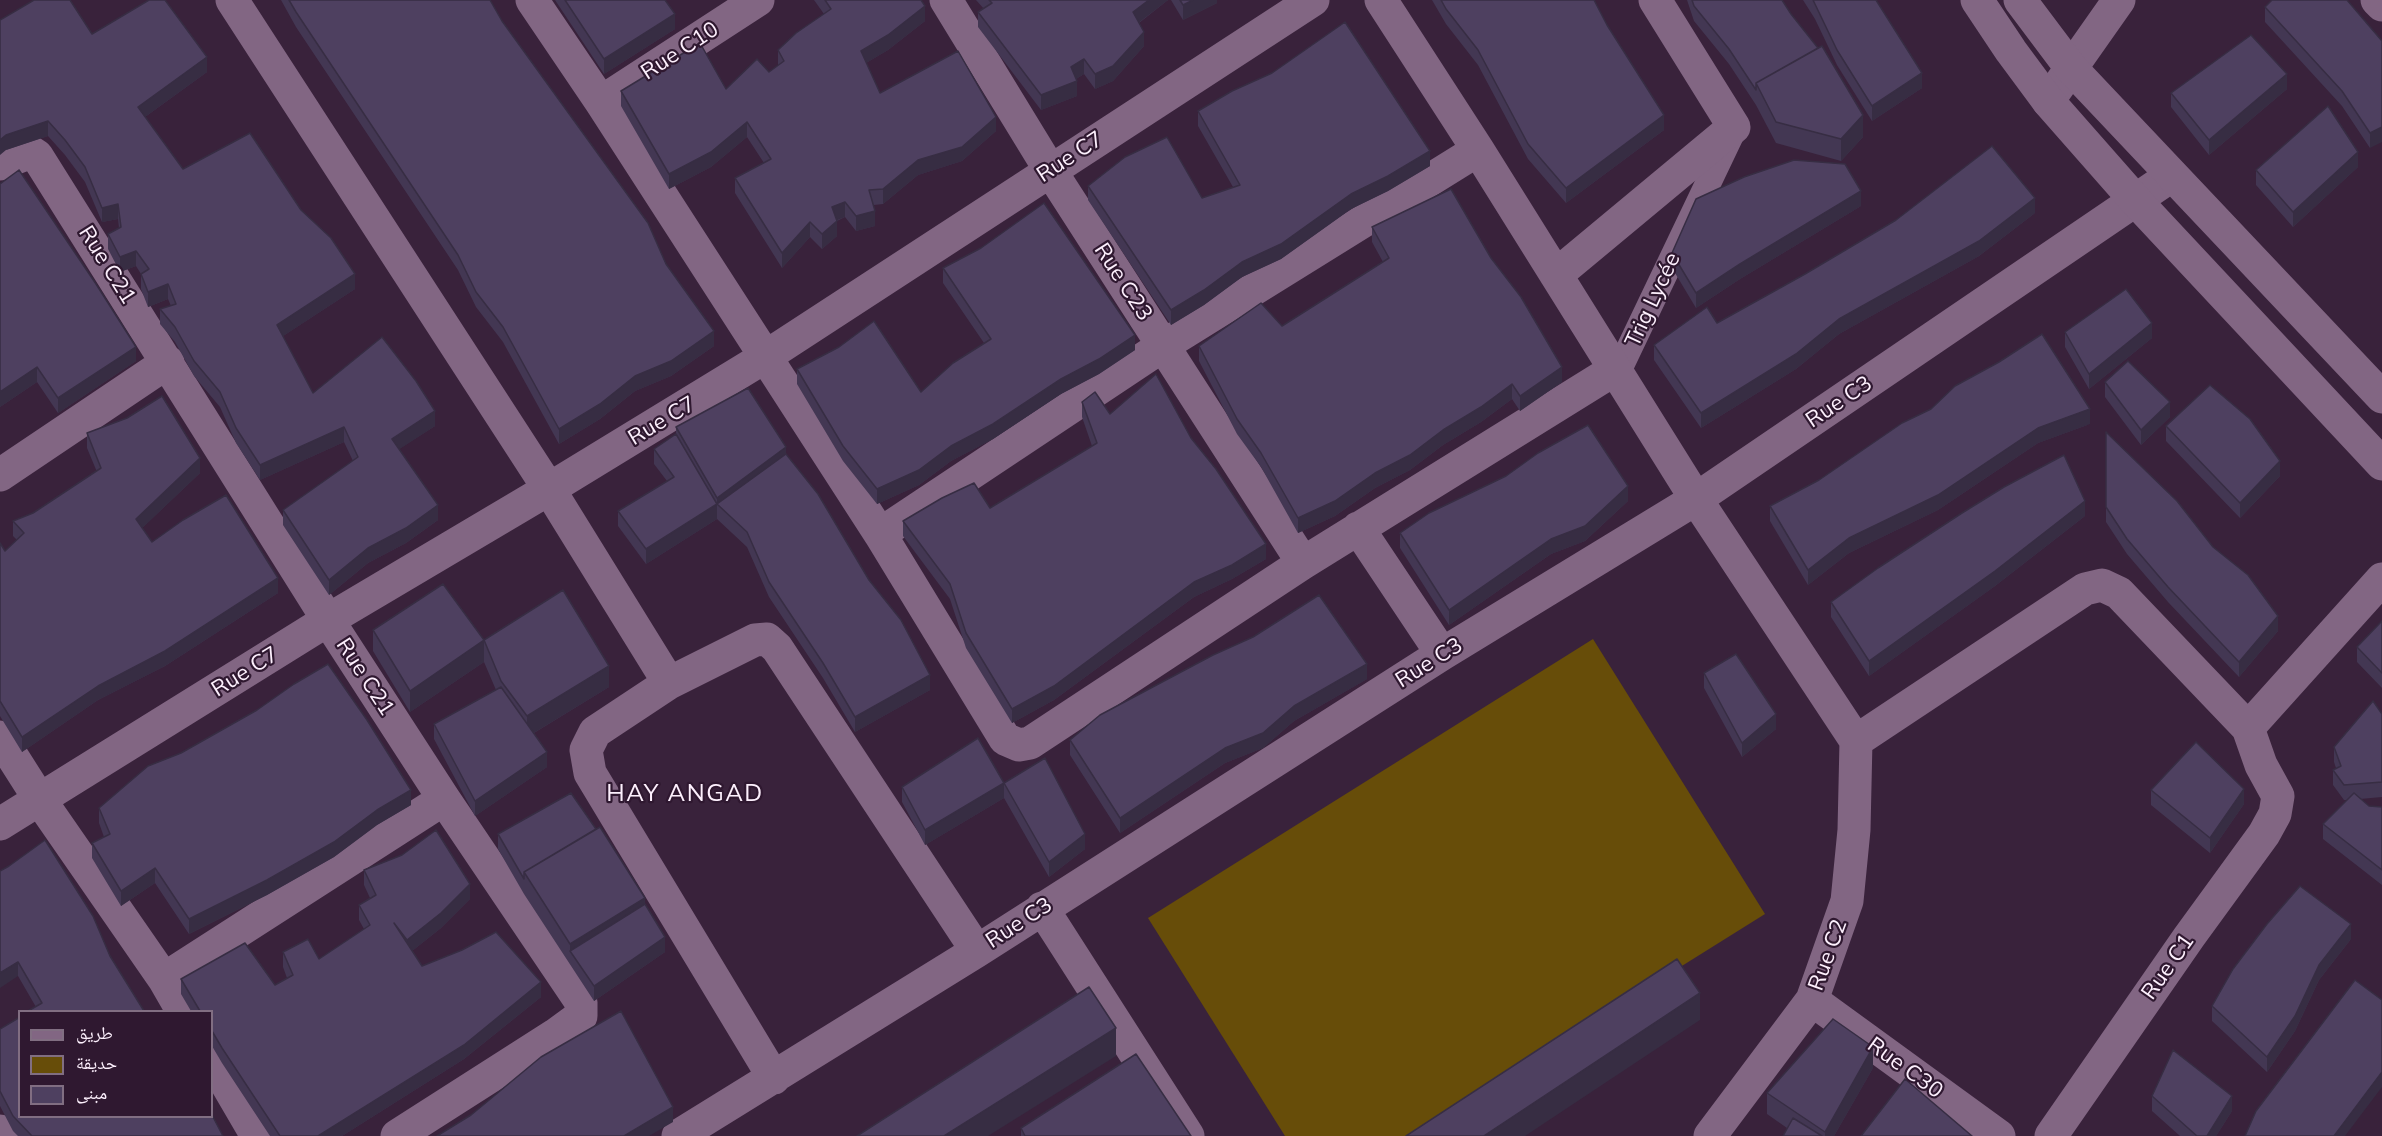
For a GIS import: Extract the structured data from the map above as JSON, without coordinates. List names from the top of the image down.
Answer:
{
  "streets": {
    "street": [
      "Rue C10",
      "Rue C7",
      "Rue C21",
      "Rue C23",
      "Trig Lycée",
      "Rue C3",
      "Rue C2",
      "Rue C1",
      "Rue C30"
    ]
  },
  "crossings": [
    ["Rue C7", "Rue C21"],
    ["Rue C7", "Rue C23"],
    ["Rue C2", "Rue C30"]
  ],
  "districts": ["HAY ANGAD"],
  "legend": ["طريق", "حديقة", "مبنى"]
}
